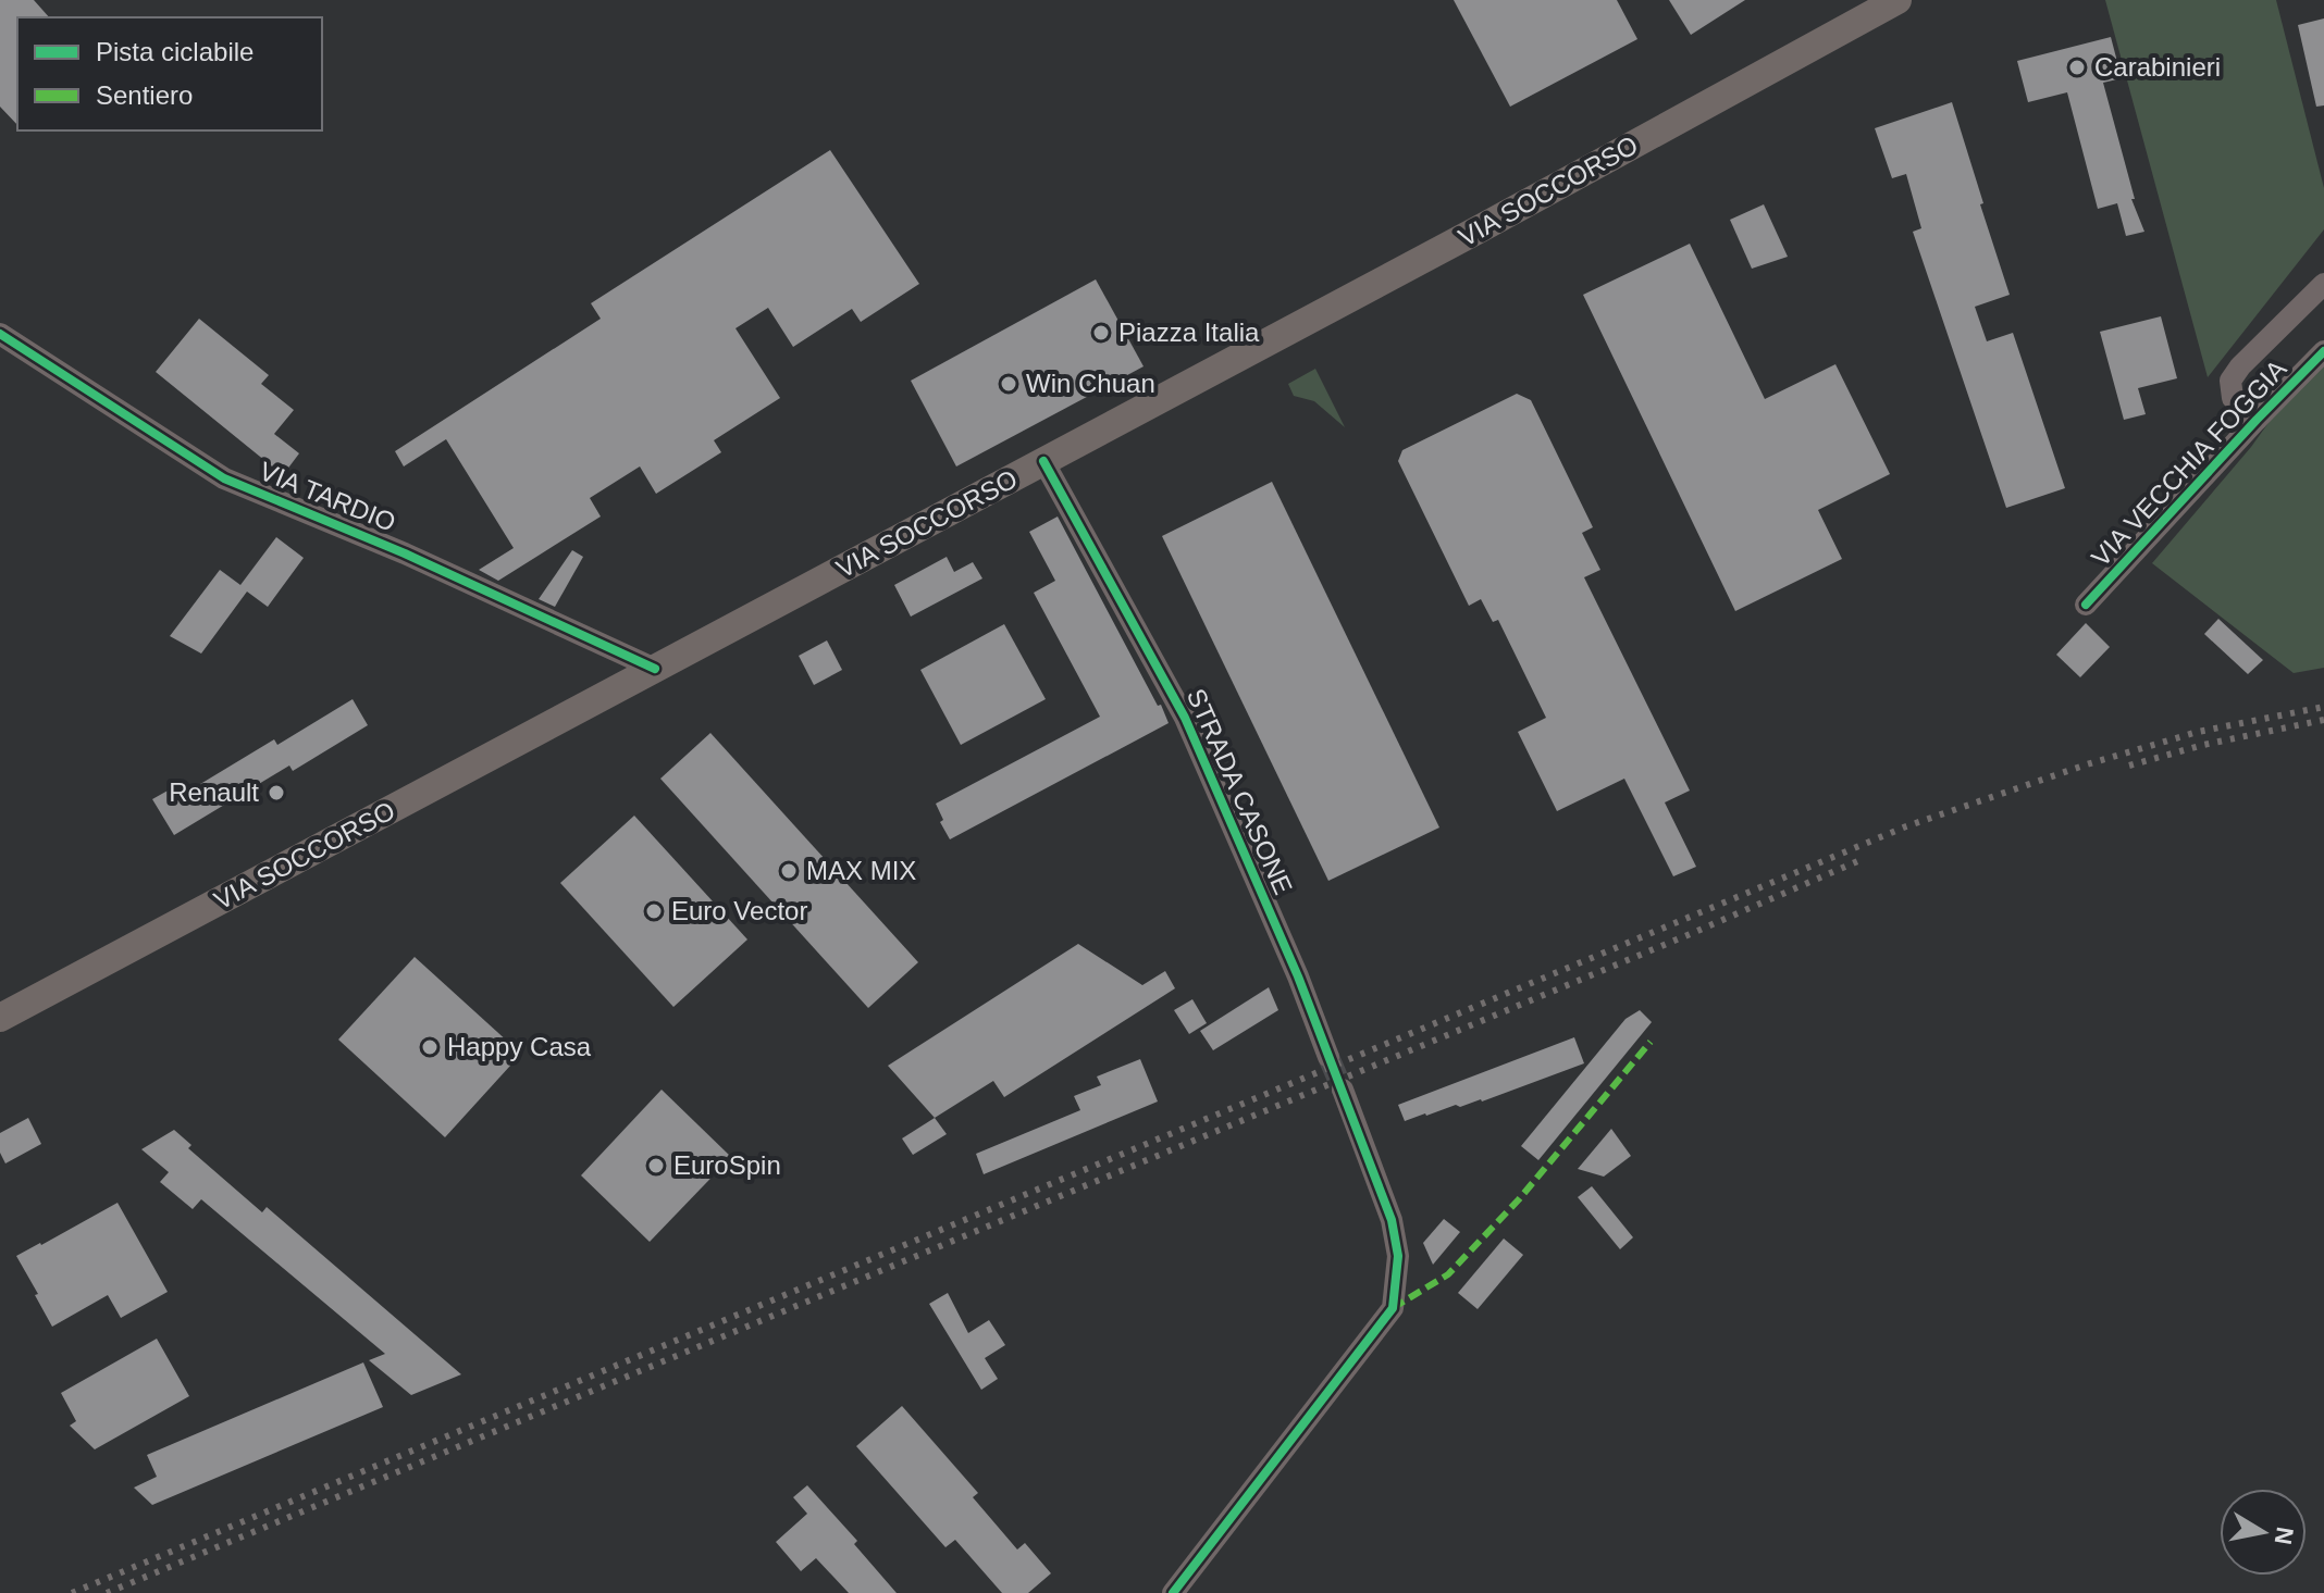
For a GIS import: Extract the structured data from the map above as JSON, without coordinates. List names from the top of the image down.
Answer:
{
  "streets": {
    "main road": ["VIA SOCCORSO"],
    "street": ["VIA VECCHIA FOGGIA", "VIA TARDIO", "STRADA CASONE"]
  },
  "crossings": [
    ["VIA SOCCORSO", "VIA TARDIO"],
    ["VIA SOCCORSO", "STRADA CASONE"]
  ],
  "places": [
    "Carabinieri",
    "Piazza Italia",
    "Win Chuan",
    "Renault",
    "MAX MIX",
    "Euro Vector",
    "Happy Casa",
    "EuroSpin"
  ],
  "legend": ["Pista ciclabile", "Sentiero"],
  "north": "right"
}
